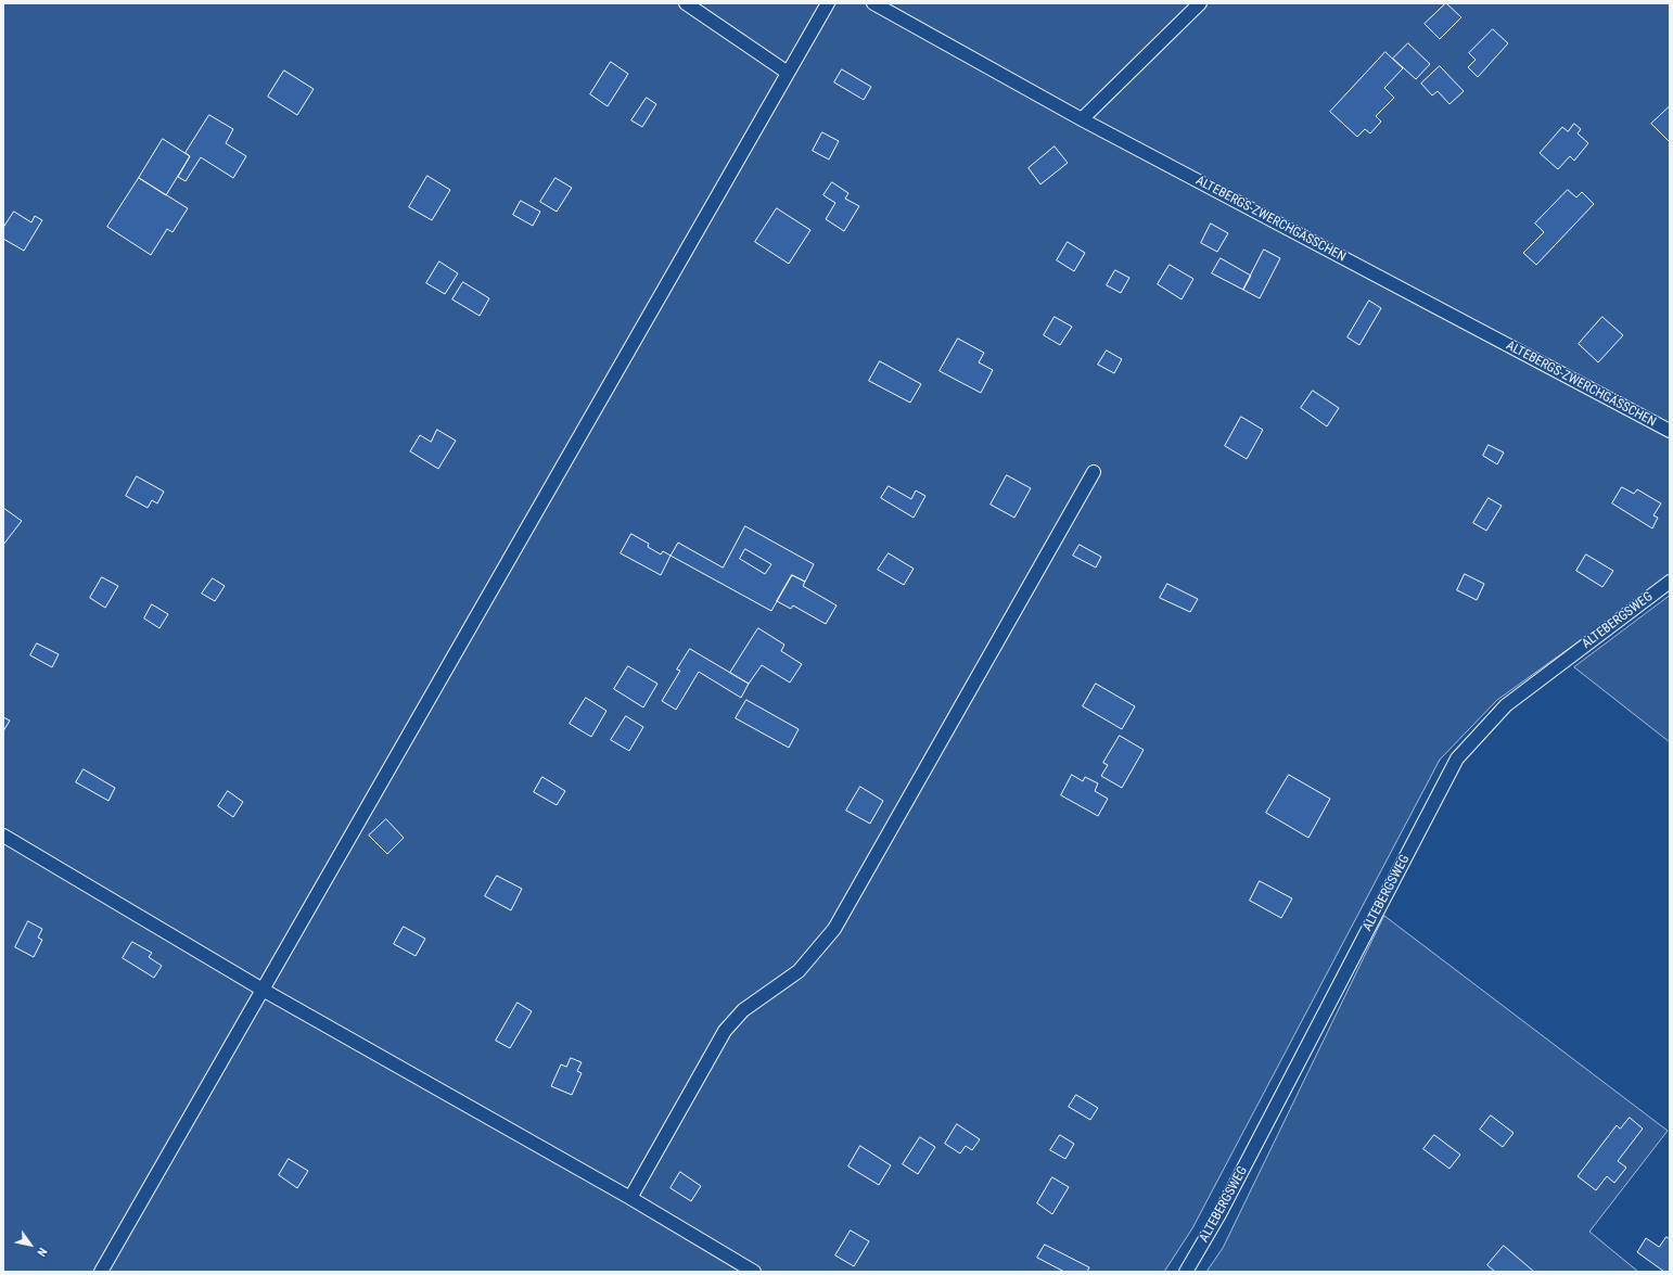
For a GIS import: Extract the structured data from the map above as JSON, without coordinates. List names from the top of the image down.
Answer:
{
  "streets": {
    "lane": ["ALTEBERGS-ZWERCHGÄSSCHEN", "ALTEBERGSWEG"]
  },
  "north": "bottom right"
}
